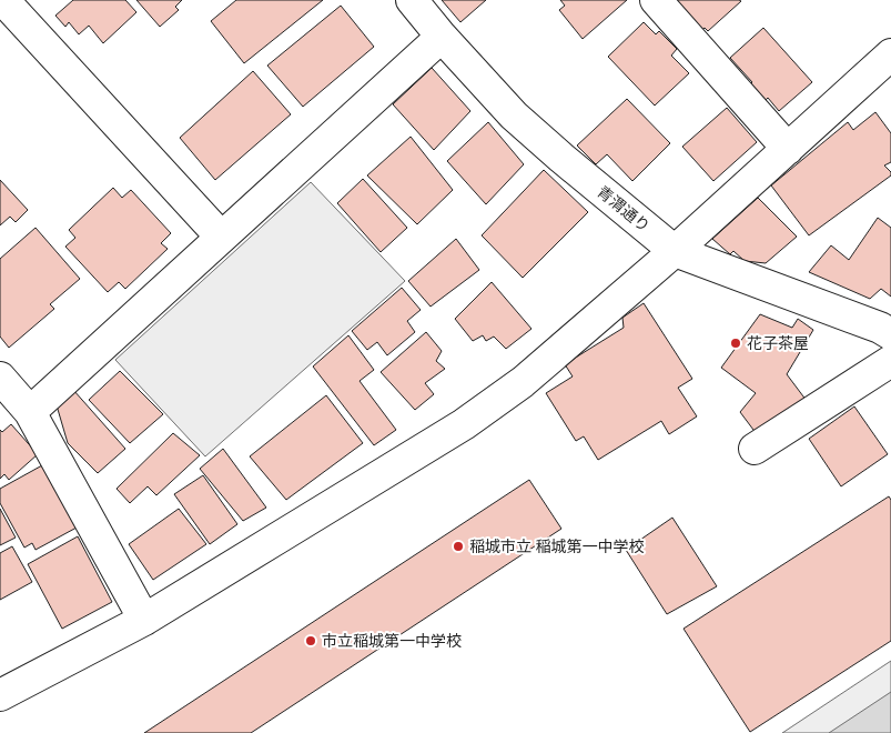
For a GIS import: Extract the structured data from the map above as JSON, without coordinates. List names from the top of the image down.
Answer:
{
  "streets": {
    "street": ["青渭通り"]
  },
  "places": ["花子茶屋", "稲城市立 稲城第一中学校", "市立稲城第一中学校"]
}
